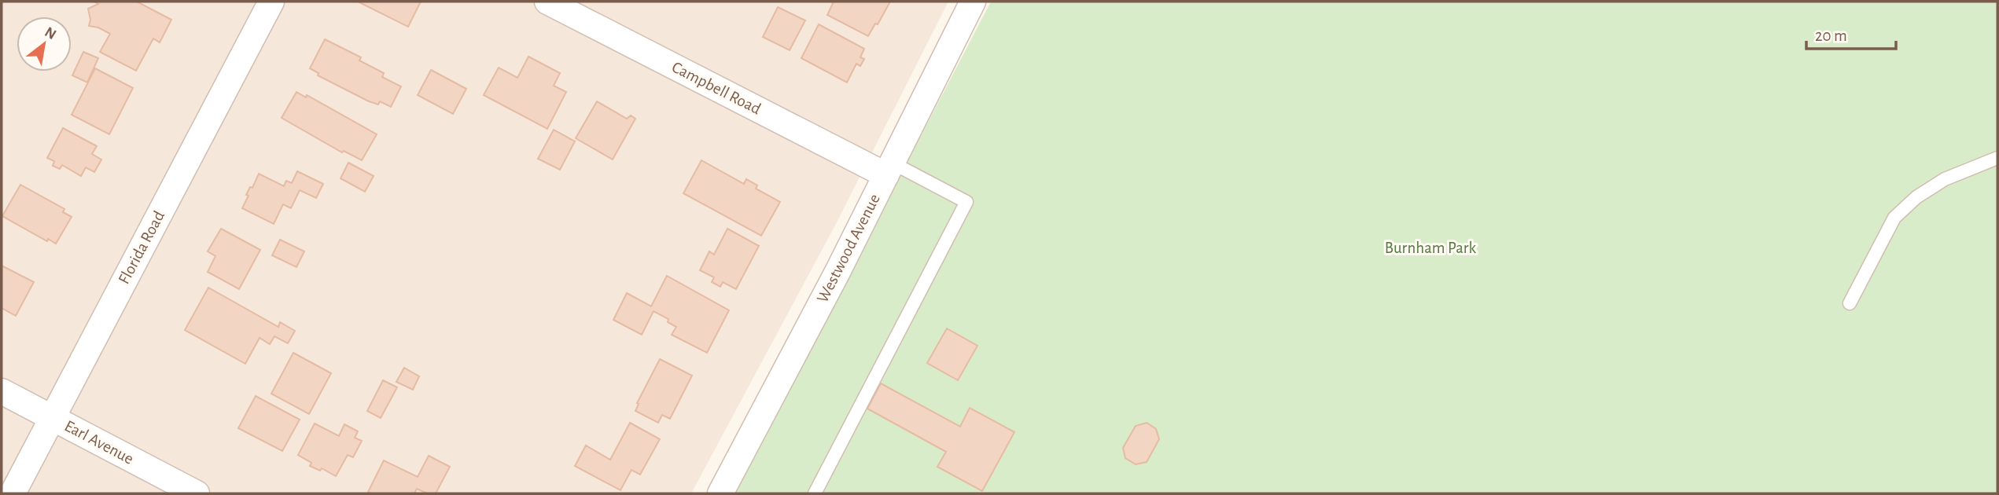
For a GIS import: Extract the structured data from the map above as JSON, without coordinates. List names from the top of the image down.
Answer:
{
  "streets": {
    "street": [
      "Campbell Road",
      "Florida Road",
      "Westwood Avenue",
      "Earl Avenue"
    ]
  },
  "crossings": [
    ["Campbell Road", "Westwood Avenue"],
    ["Florida Road", "Earl Avenue"]
  ],
  "parks": ["Burnham Park"],
  "scale_bar": "20 m",
  "north": "top right"
}
